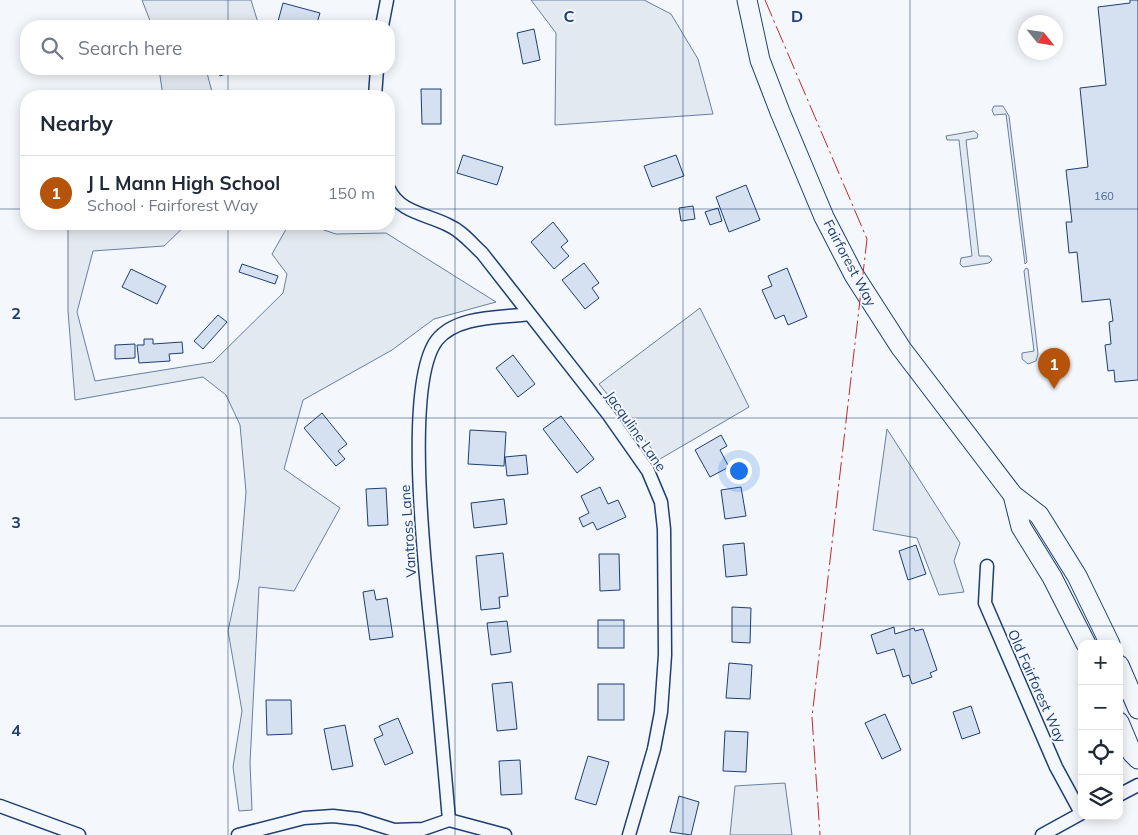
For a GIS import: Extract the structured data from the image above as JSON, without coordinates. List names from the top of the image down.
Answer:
{
  "streets": {
    "main road": ["Fairforest Way"],
    "street": ["Jacquline Lane", "Vantross Lane", "Old Fairforest Way"]
  },
  "crossings": [
    ["Jacquline Lane", "Vantross Lane"]
  ],
  "house_numbers": ["160"],
  "north": "bottom right",
  "page": {
    "search": "Search here",
    "heading": "Nearby",
    "list": [
      {
        "mark": "1",
        "name": "J L Mann High School",
        "note": "School · Fairforest Way",
        "value": "150 m"
      }
    ],
    "pins": "1",
    "map_buttons": ["+", "−"]
  },
  "grid": {
    "columns": ["C", "D"],
    "rows": ["2", "3", "4"]
  }
}
